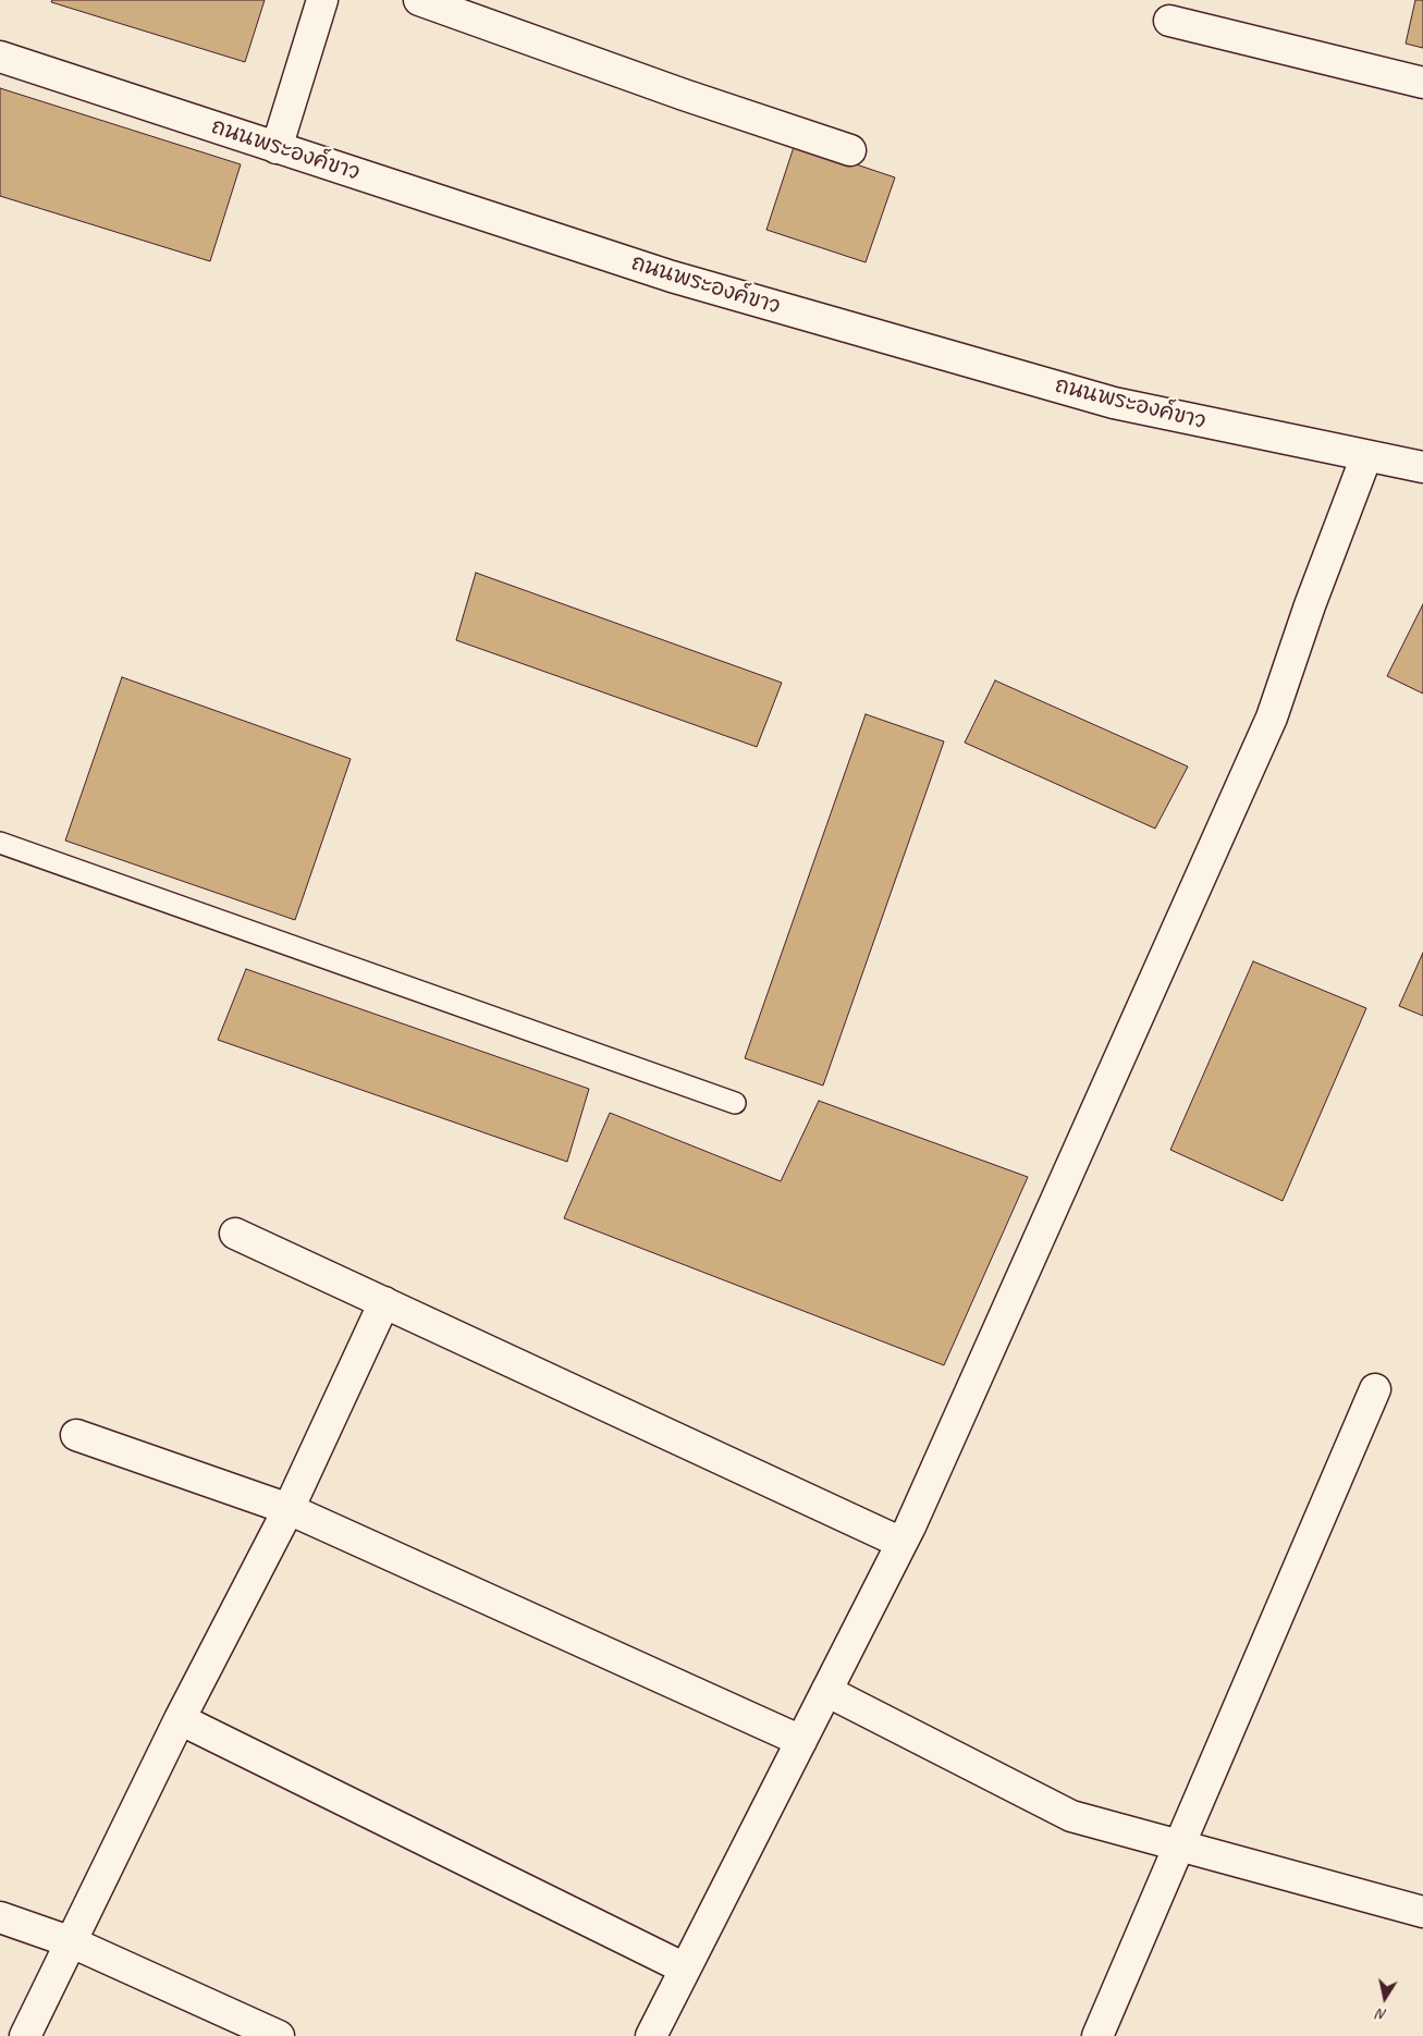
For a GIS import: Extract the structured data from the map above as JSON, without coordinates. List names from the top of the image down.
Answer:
{
  "streets": {
    "street": ["ถนนพระองค์ขาว"]
  },
  "north": "bottom"
}
